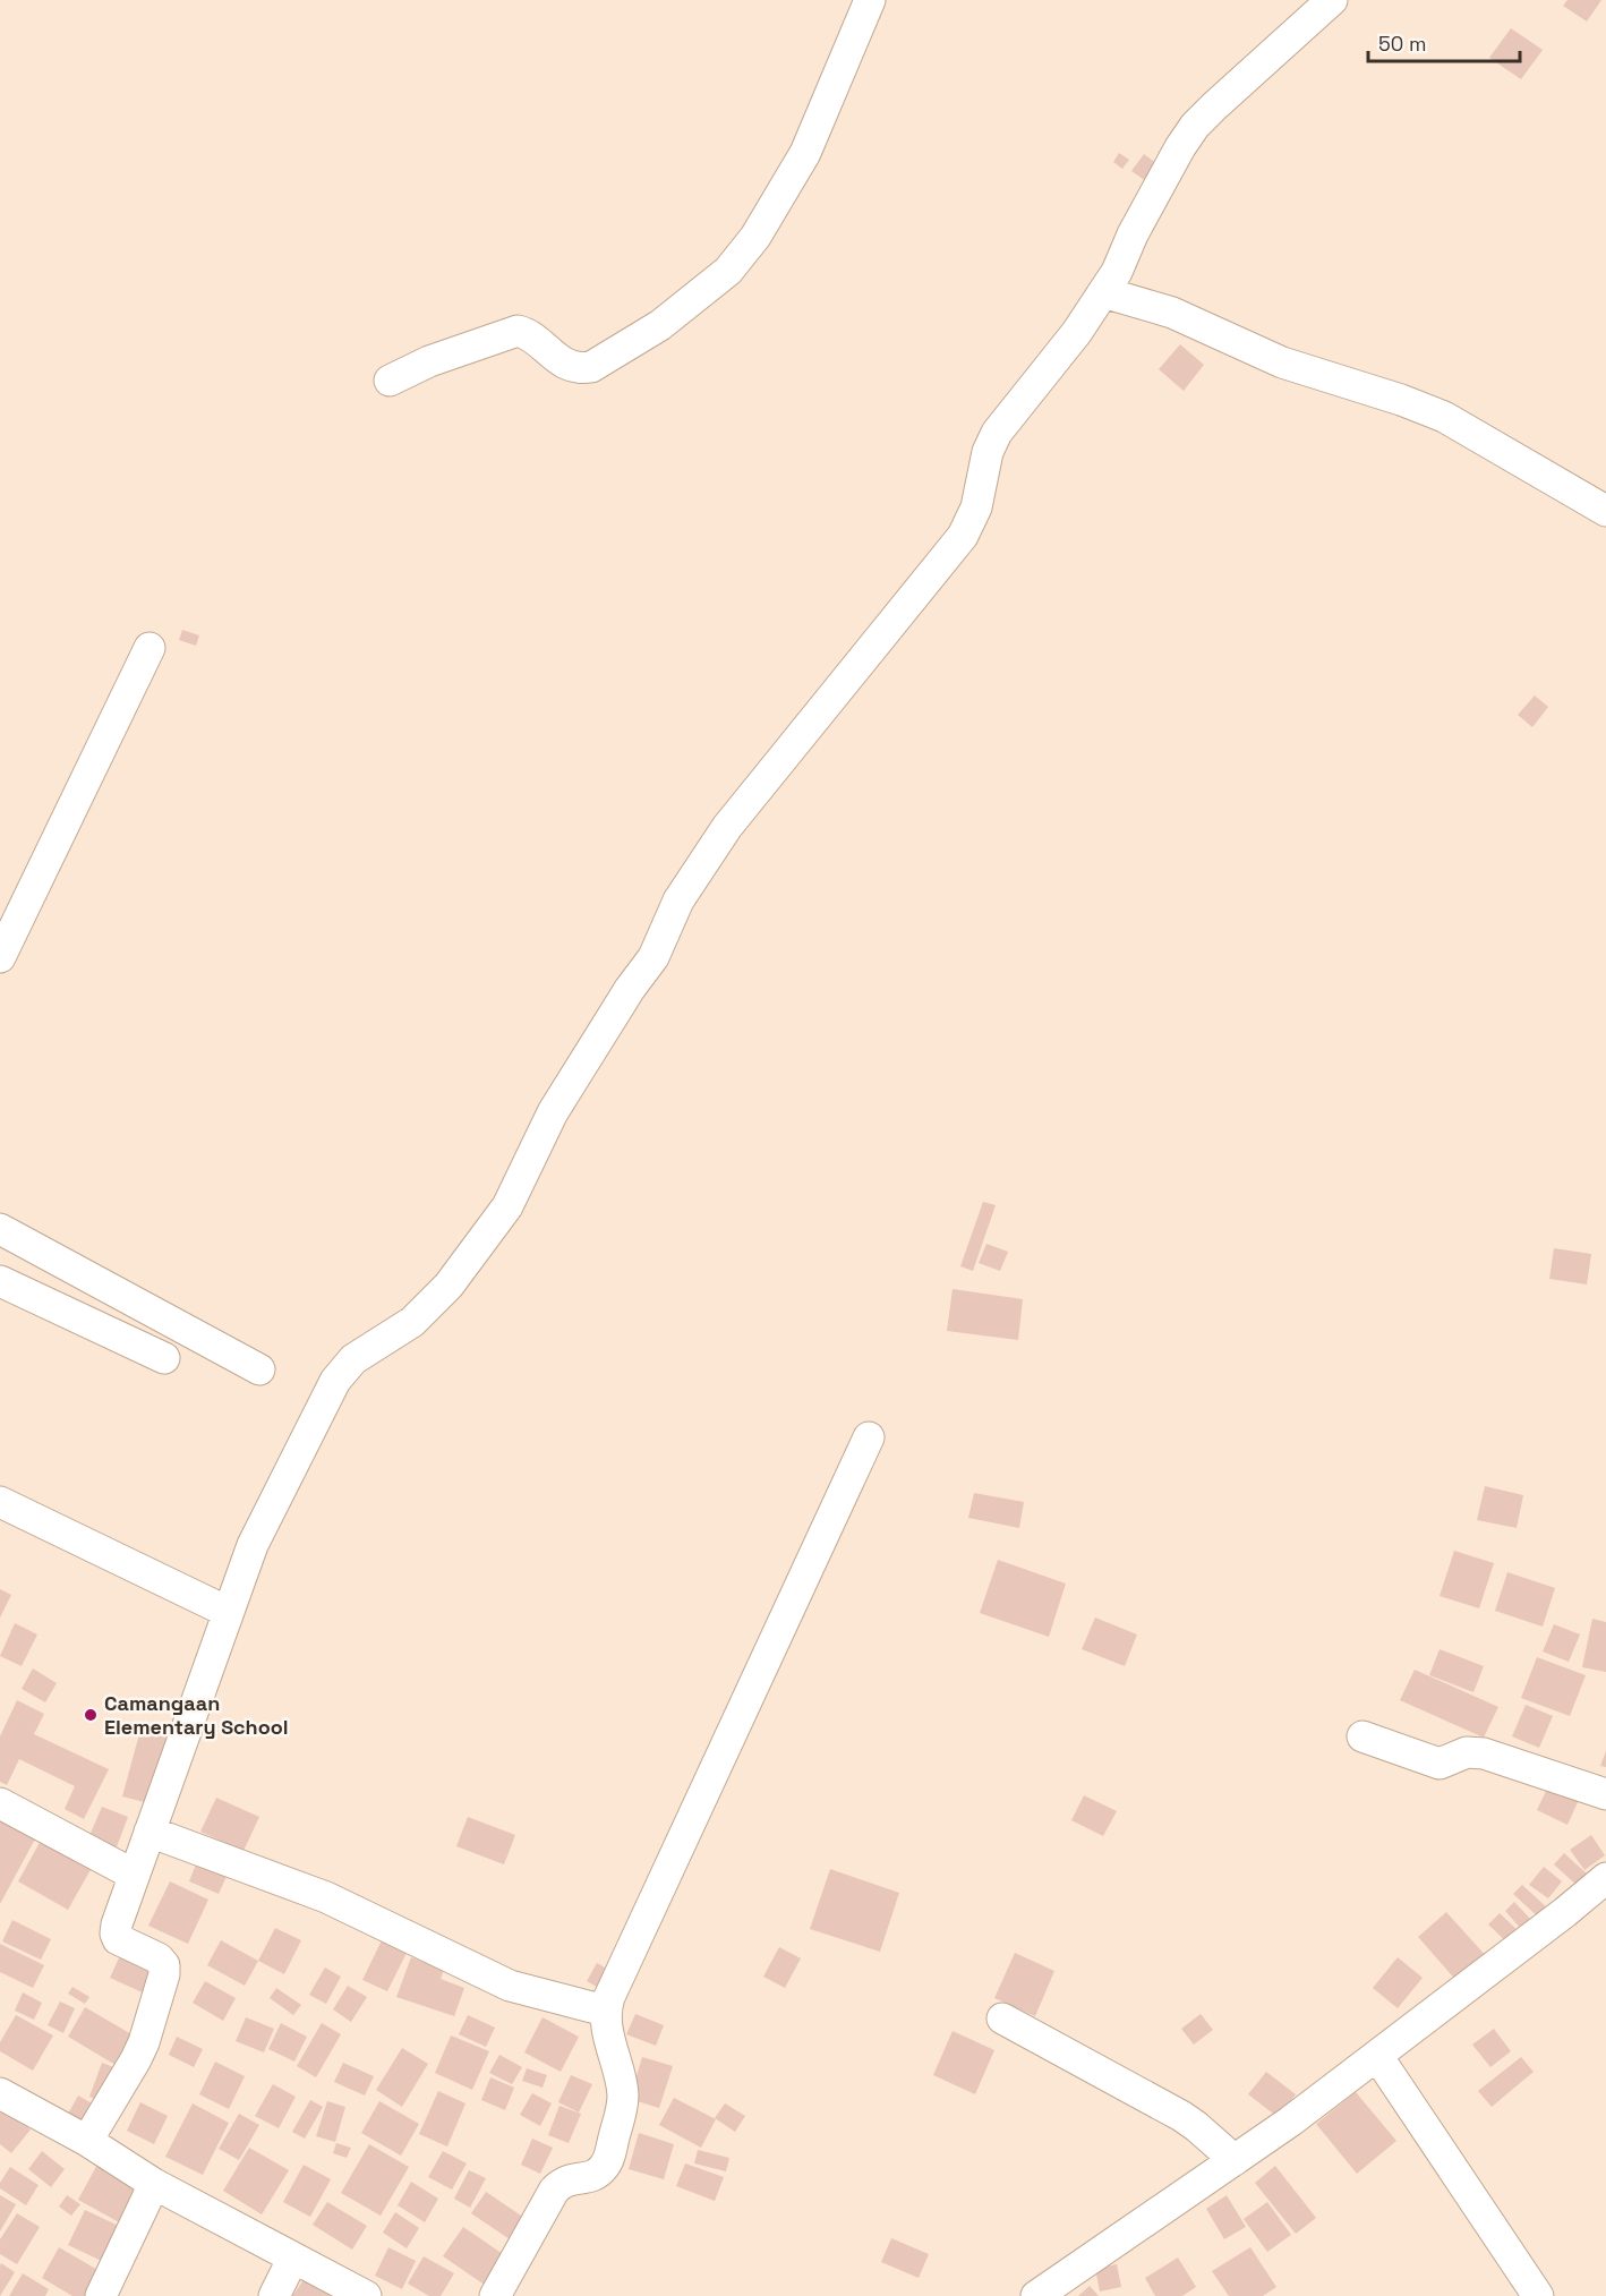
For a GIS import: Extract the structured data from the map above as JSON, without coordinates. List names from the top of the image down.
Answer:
{
  "places": ["Camangaan Elementary School"],
  "scale_bar": "50 m"
}
